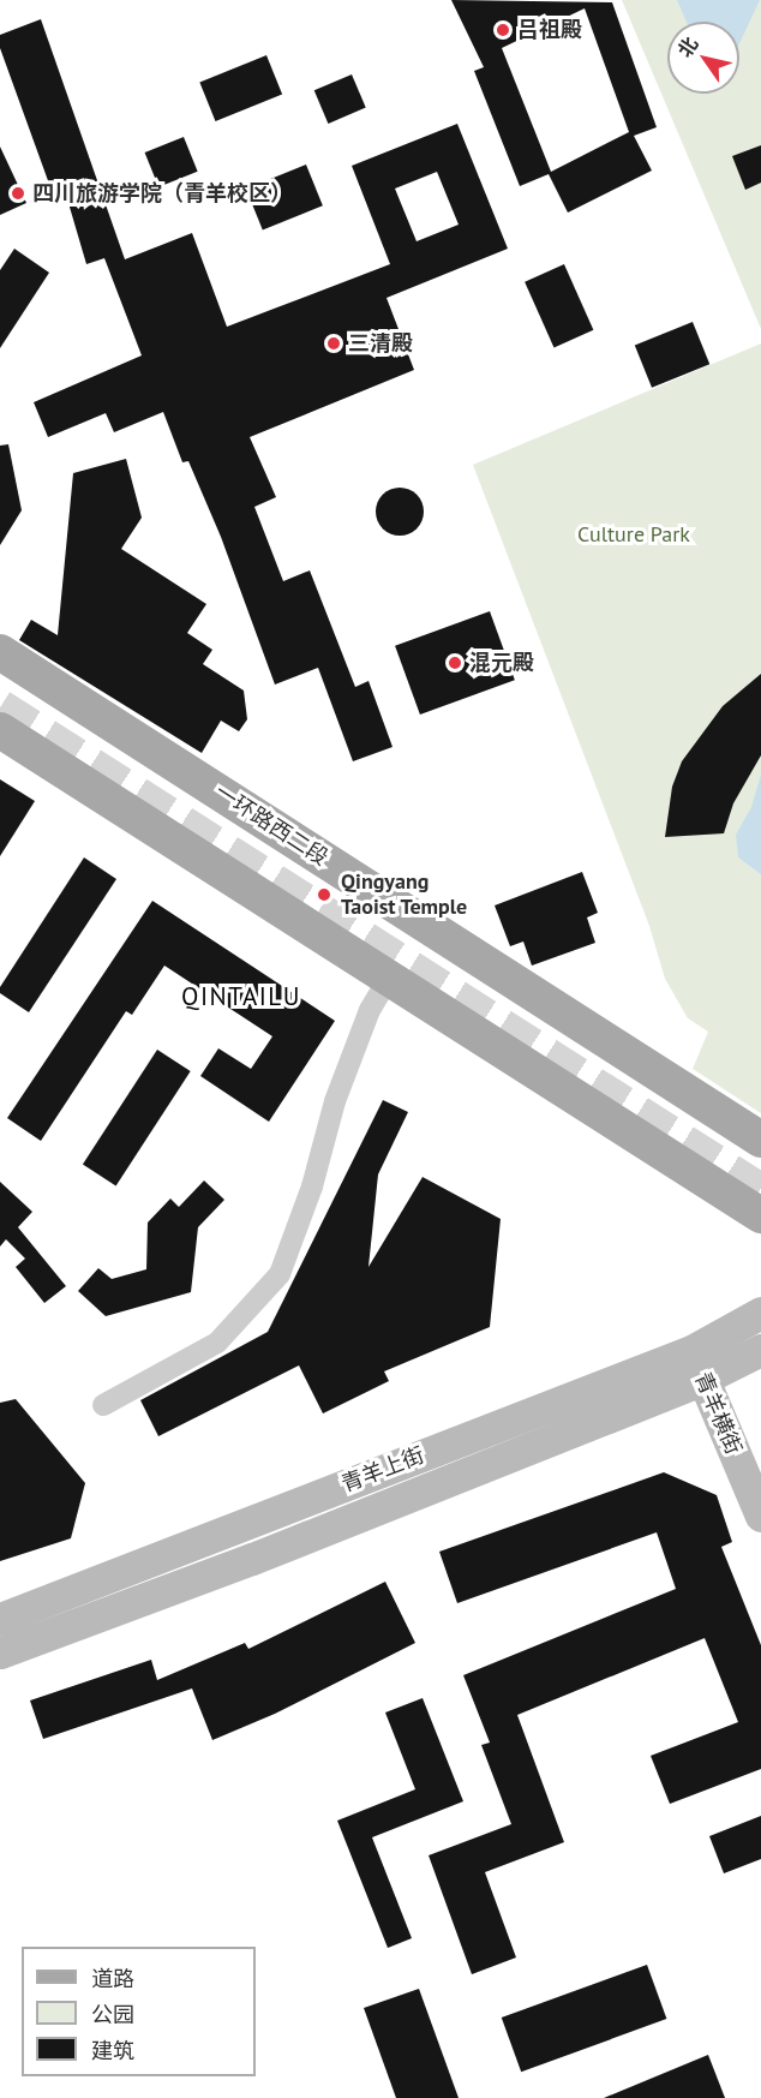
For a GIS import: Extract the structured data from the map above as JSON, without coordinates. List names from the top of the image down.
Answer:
{
  "streets": {
    "main road": ["一环路西二段", "青羊横街", "青羊上街"]
  },
  "crossings": [
    ["青羊横街", "青羊上街"]
  ],
  "districts": ["QINTAILU"],
  "parks": ["Culture Park"],
  "places": [
    "吕祖殿",
    "四川旅游学院（青羊校区）",
    "三清殿",
    "混元殿",
    "Qingyang Taoist Temple"
  ],
  "legend": ["道路", "公园", "建筑"],
  "north": "top left"
}
